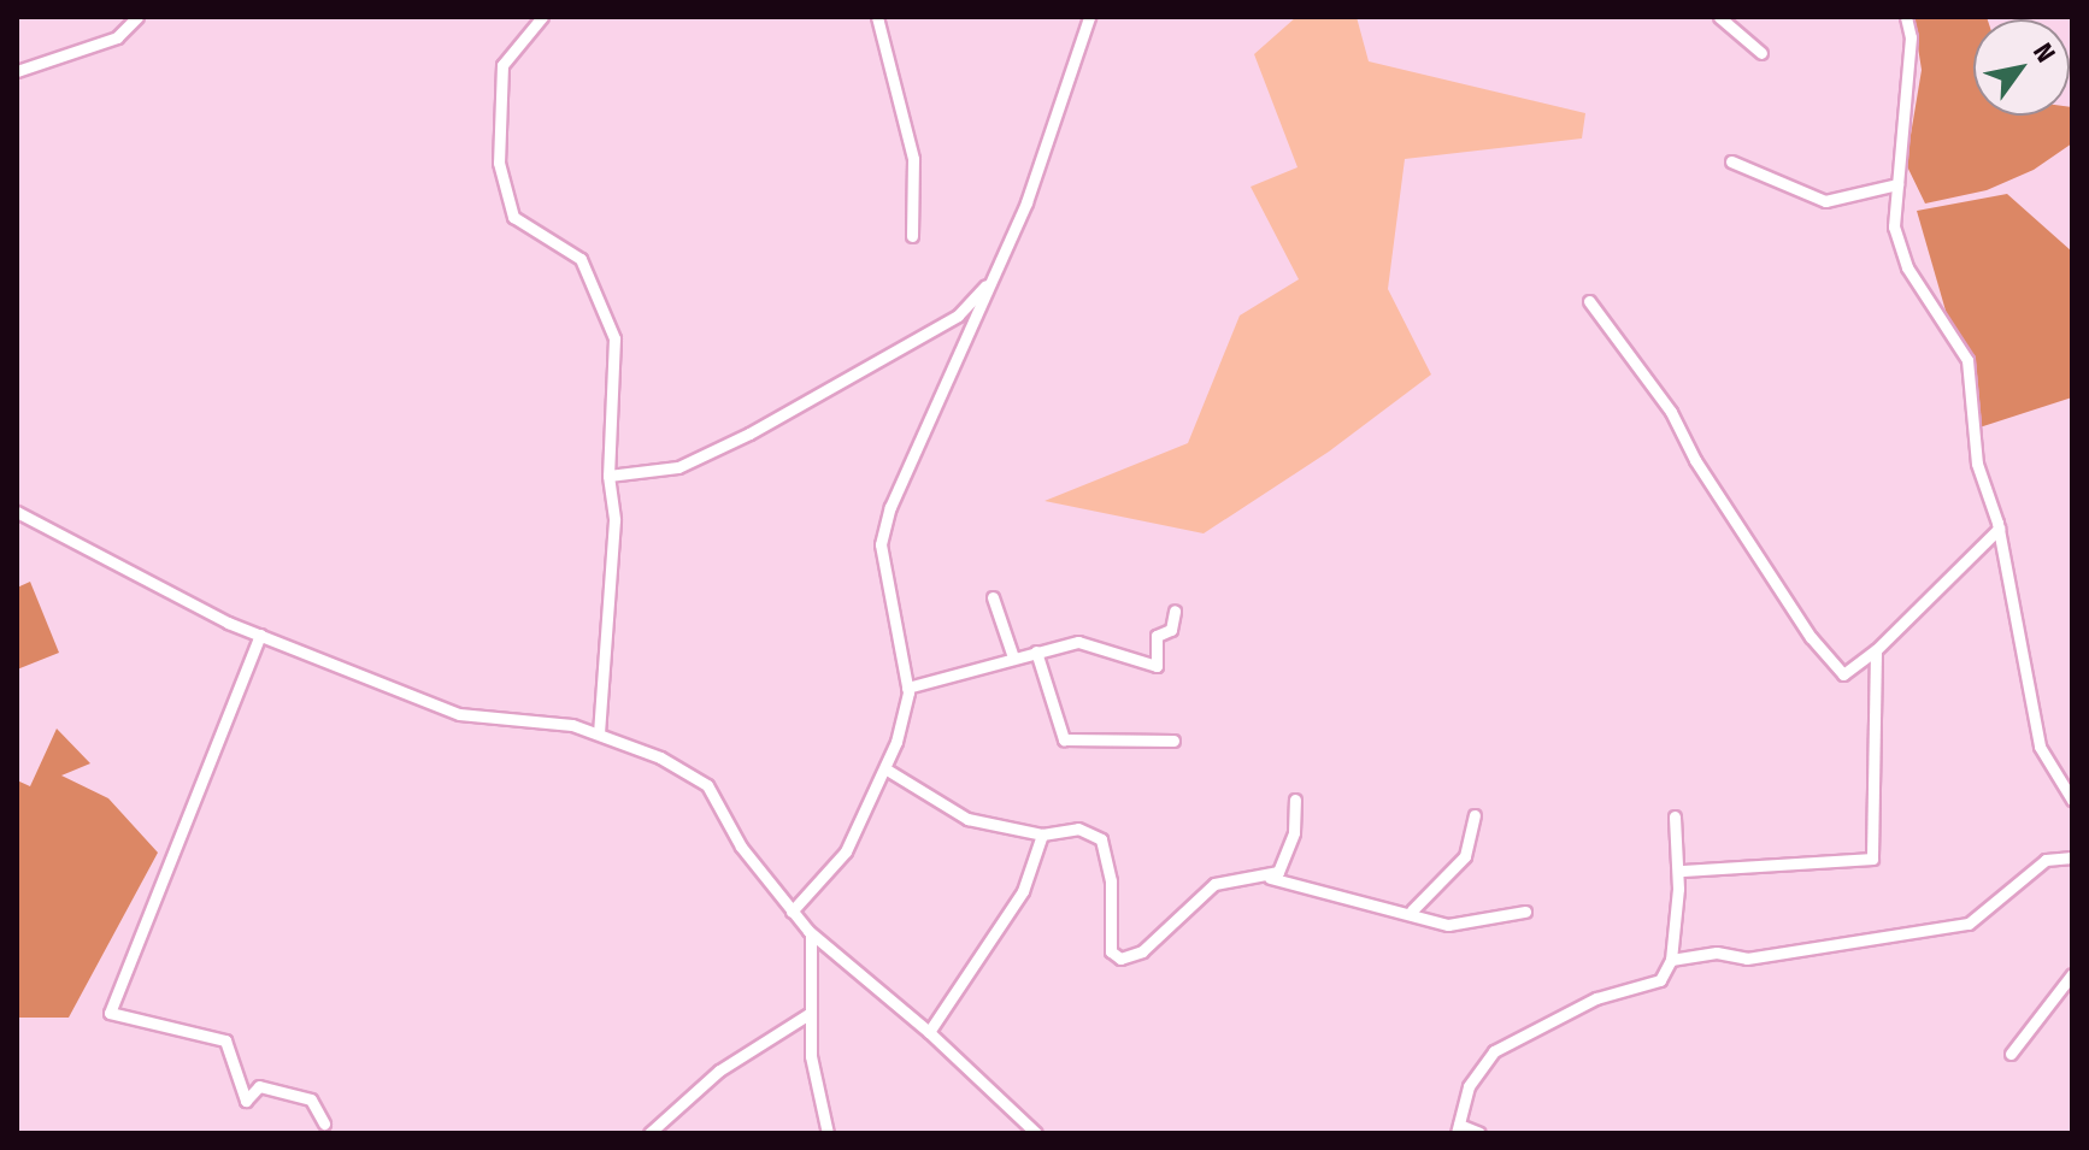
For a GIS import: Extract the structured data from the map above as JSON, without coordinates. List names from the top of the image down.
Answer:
{
  "north": "top right"
}
